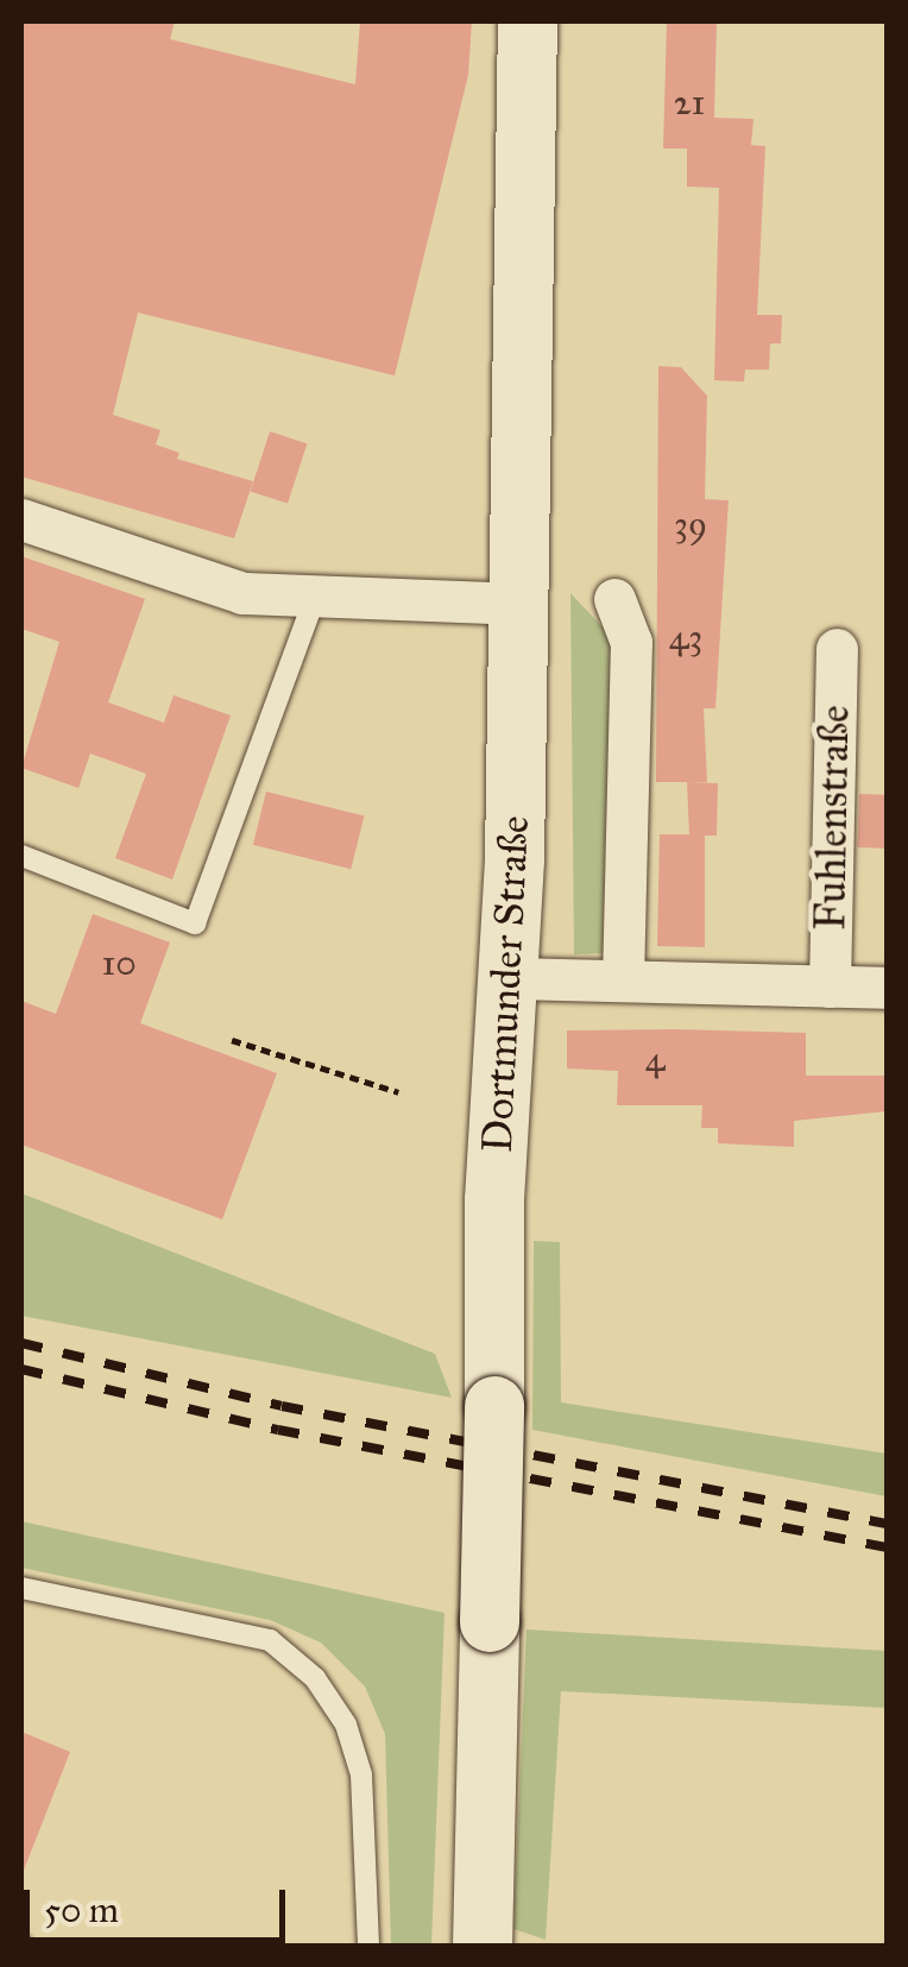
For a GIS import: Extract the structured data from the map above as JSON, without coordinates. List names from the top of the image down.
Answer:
{
  "streets": {
    "main road": ["Dortmunder Straße"],
    "street": ["Fuhlenstraße"]
  },
  "crossings": [
    ["Fuhlenstraße", "Dortmunder Straße"]
  ],
  "house_numbers": [
    "21",
    "39",
    "43",
    "10",
    "4"
  ],
  "scale_bar": "50 m"
}
